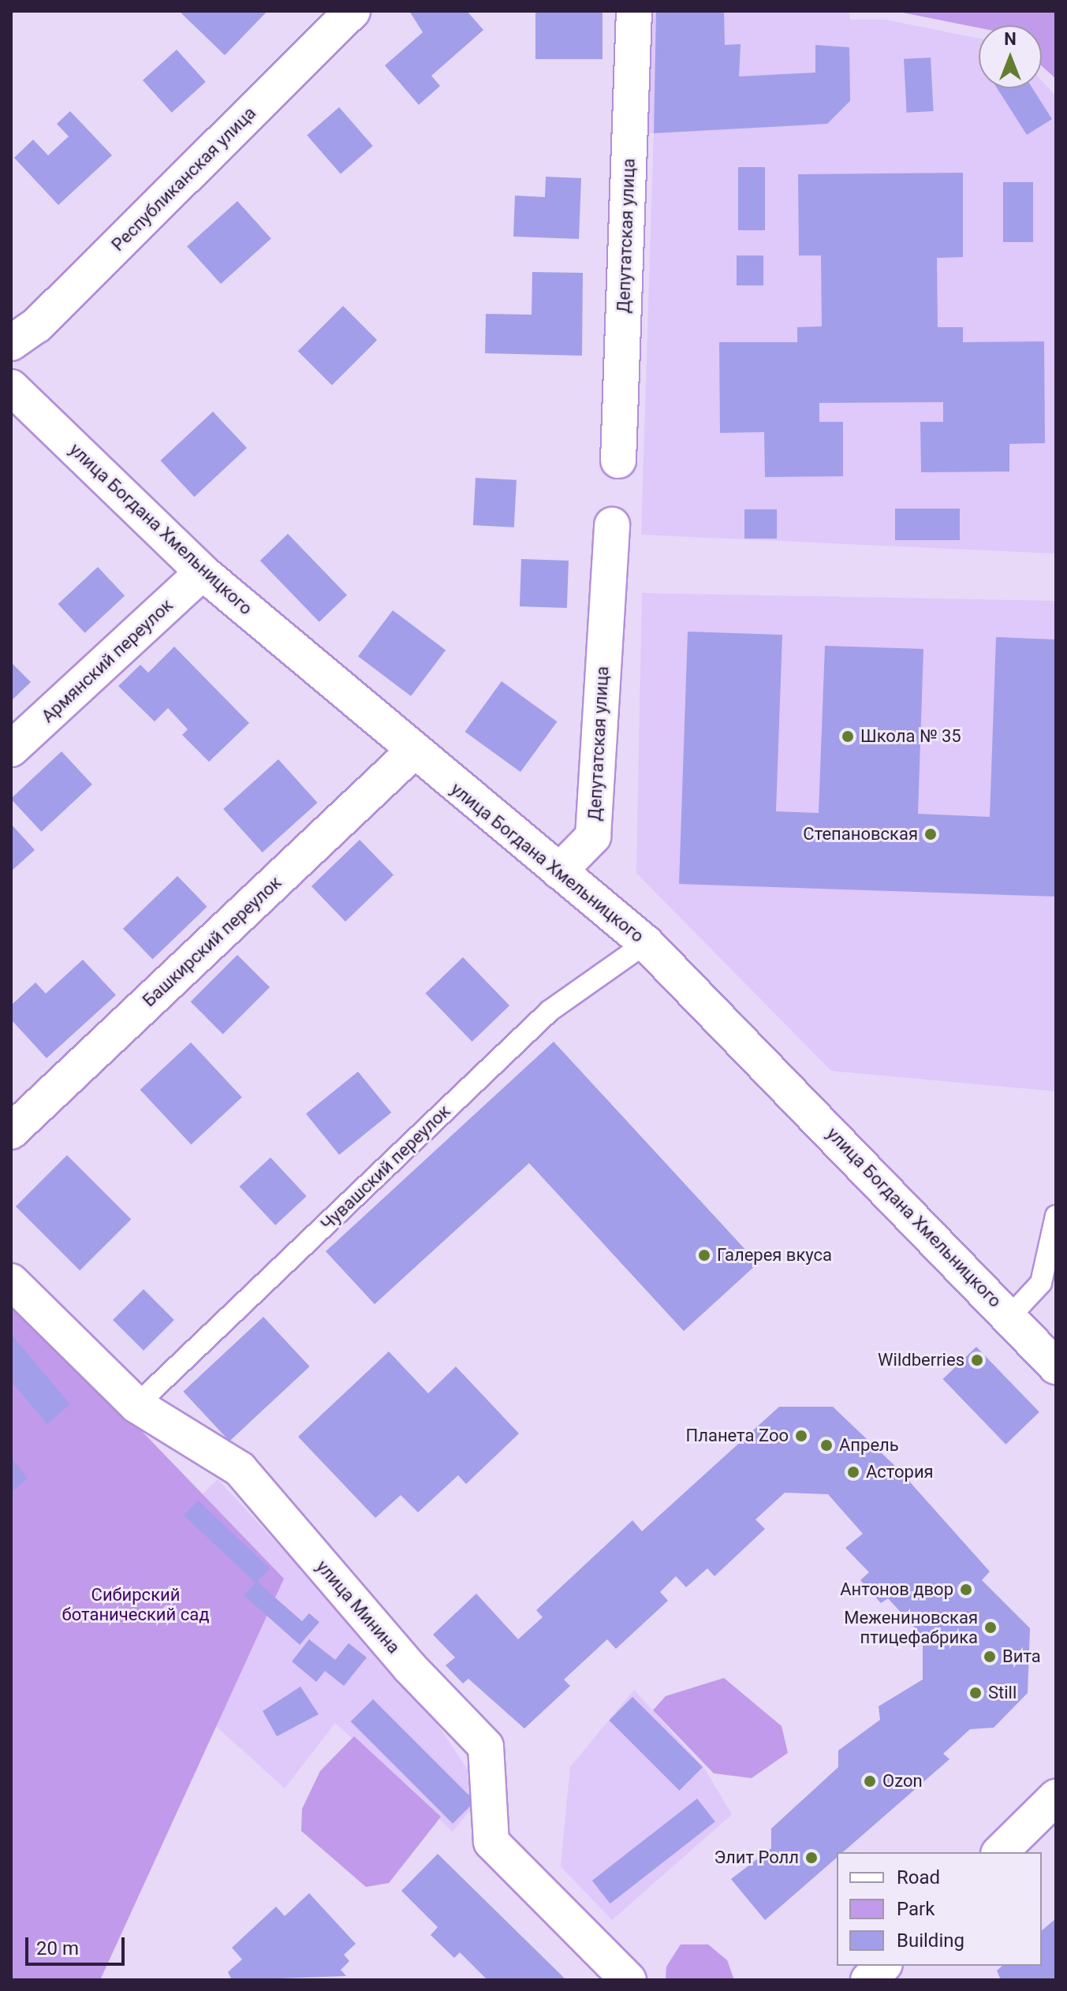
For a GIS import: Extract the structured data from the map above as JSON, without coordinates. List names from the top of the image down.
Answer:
{
  "streets": {
    "street": [
      "Республиканская улица",
      "Депутатская улица",
      "улица Богдана Хмельницкого",
      "Армянский переулок",
      "Башкирский переулок",
      "улица Минина"
    ],
    "lane": ["Чувашский переулок"]
  },
  "crossings": [
    ["Депутатская улица", "улица Богдана Хмельницкого"],
    ["улица Богдана Хмельницкого", "Армянский переулок"],
    ["улица Богдана Хмельницкого", "Башкирский переулок"],
    ["улица Богдана Хмельницкого", "Чувашский переулок"],
    ["Чувашский переулок", "улица Минина"]
  ],
  "parks": ["Сибирский ботанический сад"],
  "places": [
    "Школа № 35",
    "Степановская",
    "Галерея вкуса",
    "Wildberries",
    "Планета Zoo",
    "Апрель",
    "Астория",
    "Антонов двор",
    "Межениновская птицефабрика",
    "Вита",
    "Still",
    "Ozon",
    "Элит Ролл"
  ],
  "legend": ["Road", "Park", "Building"],
  "scale_bar": "20 m",
  "north": "top"
}
